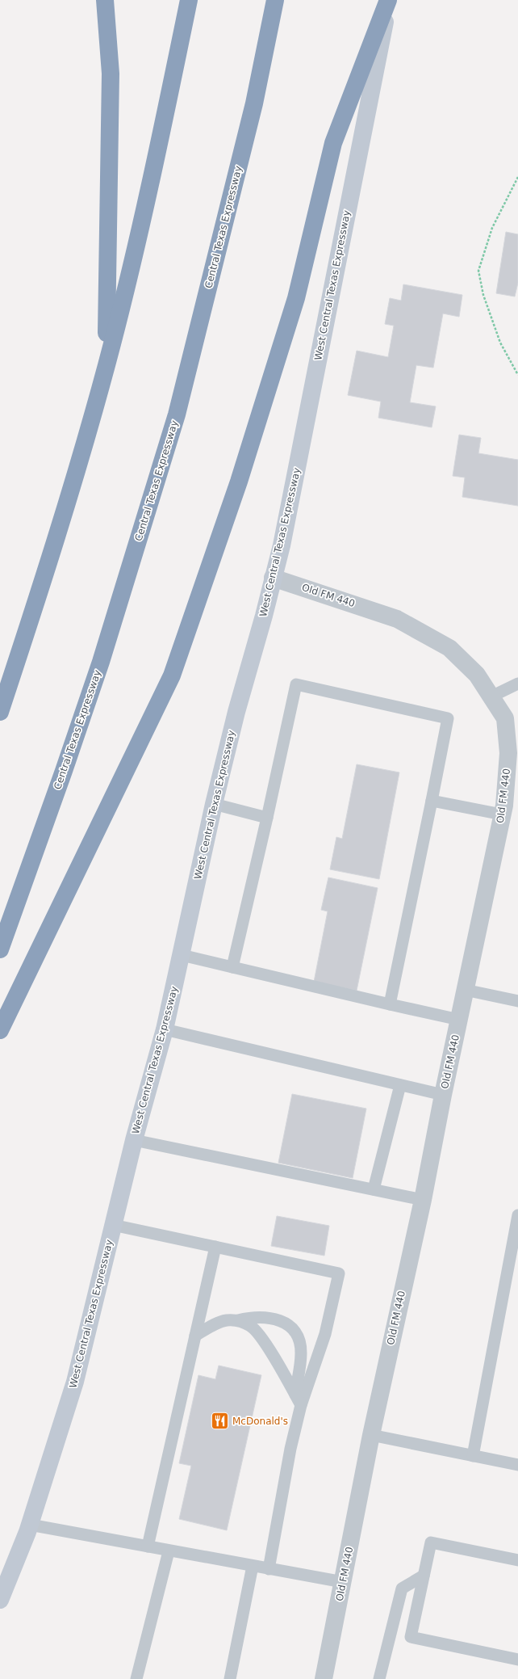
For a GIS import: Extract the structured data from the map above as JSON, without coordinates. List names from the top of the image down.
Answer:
{
  "streets": {
    "highway": ["Central Texas Expressway"],
    "main road": ["West Central Texas Expressway"],
    "street": ["Old FM 440"]
  },
  "crossings": [
    ["West Central Texas Expressway", "Old FM 440"]
  ],
  "places": {
    "restaurant": ["McDonald's"]
  }
}
